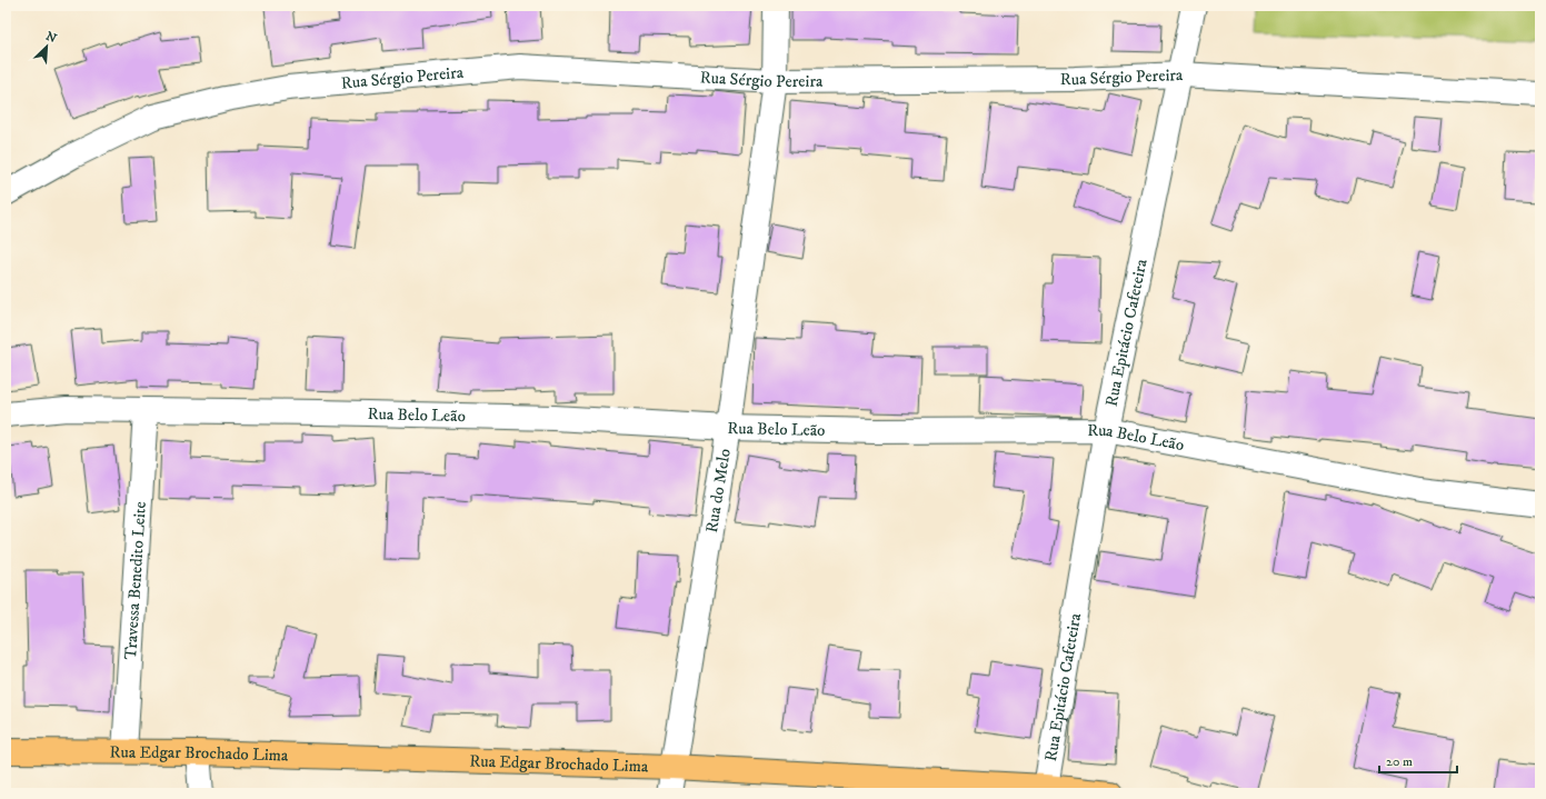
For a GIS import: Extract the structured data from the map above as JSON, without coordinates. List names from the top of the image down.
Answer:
{
  "streets": {
    "main road": ["Rua Edgar Brochado Lima"],
    "street": [
      "Rua Sérgio Pereira",
      "Rua Epitácio Cafeteira",
      "Rua Belo Leão",
      "Rua do Melo",
      "Travessa Benedito Leite"
    ]
  },
  "crossings": [
    ["Rua Sérgio Pereira", "Rua Epitácio Cafeteira"],
    ["Rua Sérgio Pereira", "Rua do Melo"],
    ["Rua Epitácio Cafeteira", "Rua Belo Leão"],
    ["Rua Epitácio Cafeteira", "Rua Edgar Brochado Lima"],
    ["Rua Belo Leão", "Rua do Melo"],
    ["Rua Belo Leão", "Travessa Benedito Leite"],
    ["Rua do Melo", "Rua Edgar Brochado Lima"],
    ["Travessa Benedito Leite", "Rua Edgar Brochado Lima"]
  ],
  "scale_bar": "20 m",
  "north": "top right"
}
